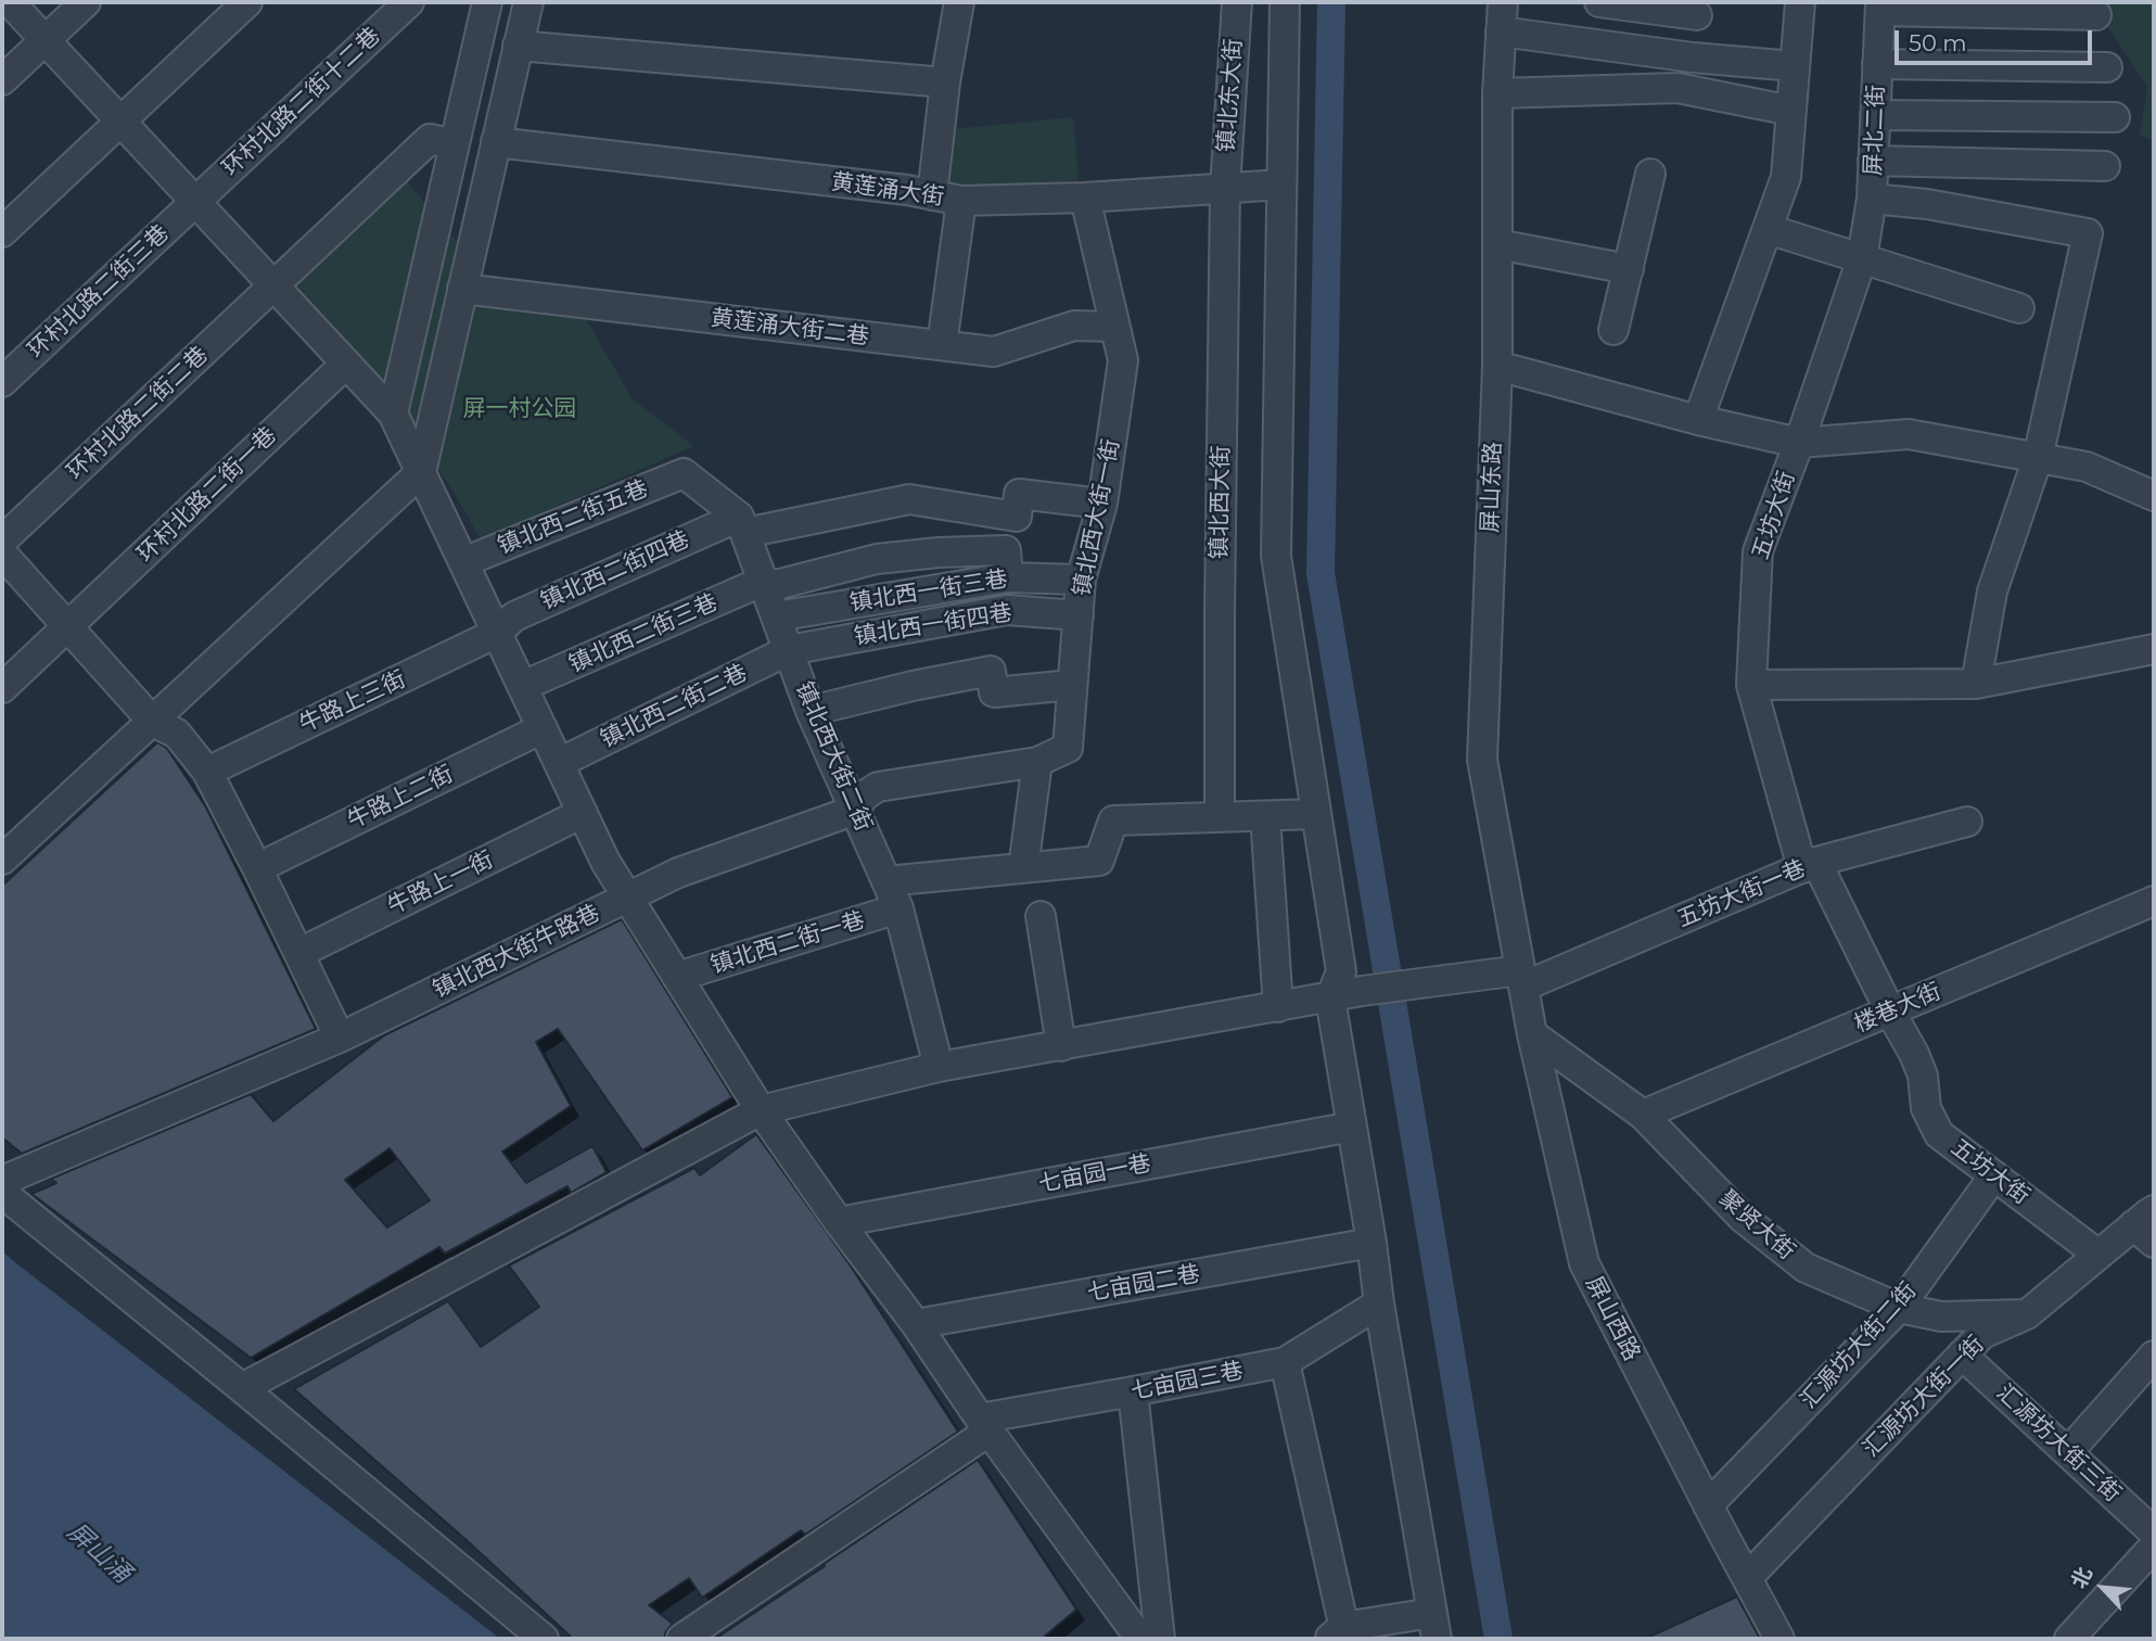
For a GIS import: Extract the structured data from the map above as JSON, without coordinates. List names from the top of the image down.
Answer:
{
  "streets": {
    "street": [
      "镇北东大街",
      "环村北路二街十二巷",
      "屏北二街",
      "黄莲涌大街",
      "环村北路二街三巷",
      "黄莲涌大街二巷",
      "环村北路二街二巷",
      "屏山东路",
      "环村北路二街一巷",
      "镇北西大街",
      "五坊大街",
      "镇北西二街五巷",
      "镇北西大街一街",
      "镇北西二街四巷",
      "镇北西一街三巷",
      "镇北西一街四巷",
      "镇北西二街三巷",
      "牛路上三街",
      "镇北西二街二巷",
      "镇北西大街二街",
      "牛路上二街",
      "牛路上一街",
      "五坊大街一巷",
      "镇北西二街一巷",
      "镇北西大街牛路巷",
      "楼巷大街",
      "七亩园一巷",
      "聚贤大街",
      "七亩园二巷",
      "屏山西路",
      "汇源坊大街二街",
      "七亩园三巷",
      "汇源坊大街一街",
      "汇源坊大街三街"
    ]
  },
  "crossings": [
    ["镇北东大街", "黄莲涌大街"],
    ["镇北东大街", "镇北西大街"],
    ["环村北路二街十二巷", "环村北路二街三巷"],
    ["屏北二街", "五坊大街"],
    ["黄莲涌大街", "镇北西大街"],
    ["黄莲涌大街", "镇北西大街一街"],
    ["黄莲涌大街二巷", "镇北西大街一街"],
    ["屏山东路", "五坊大街一巷"],
    ["屏山东路", "屏山西路"],
    ["五坊大街", "五坊大街一巷"],
    ["五坊大街", "楼巷大街"],
    ["五坊大街", "汇源坊大街二街"],
    ["五坊大街", "汇源坊大街一街"],
    ["镇北西二街五巷", "镇北西二街四巷"],
    ["镇北西二街五巷", "镇北西大街二街"],
    ["镇北西大街一街", "镇北西二街四巷"],
    ["镇北西大街一街", "镇北西一街三巷"],
    ["镇北西大街一街", "镇北西一街四巷"],
    ["镇北西大街一街", "镇北西大街牛路巷"],
    ["镇北西二街四巷", "牛路上三街"],
    ["镇北西二街四巷", "镇北西大街二街"],
    ["镇北西一街三巷", "镇北西大街二街"],
    ["镇北西一街四巷", "镇北西二街二巷"],
    ["镇北西一街四巷", "镇北西大街二街"],
    ["镇北西二街三巷", "镇北西大街二街"],
    ["镇北西二街二巷", "镇北西大街二街"],
    ["镇北西大街二街", "五坊大街一巷"],
    ["镇北西大街二街", "镇北西二街一巷"],
    ["镇北西大街二街", "镇北西大街牛路巷"],
    ["五坊大街一巷", "屏山西路"],
    ["楼巷大街", "聚贤大街"],
    ["聚贤大街", "屏山西路"],
    ["聚贤大街", "汇源坊大街二街"],
    ["聚贤大街", "汇源坊大街一街"],
    ["屏山西路", "汇源坊大街二街"],
    ["屏山西路", "汇源坊大街一街"],
    ["汇源坊大街一街", "汇源坊大街三街"]
  ],
  "water": ["屏山涌"],
  "parks": ["屏一村公园"],
  "scale_bar": "50 m",
  "north": "top left"
}
